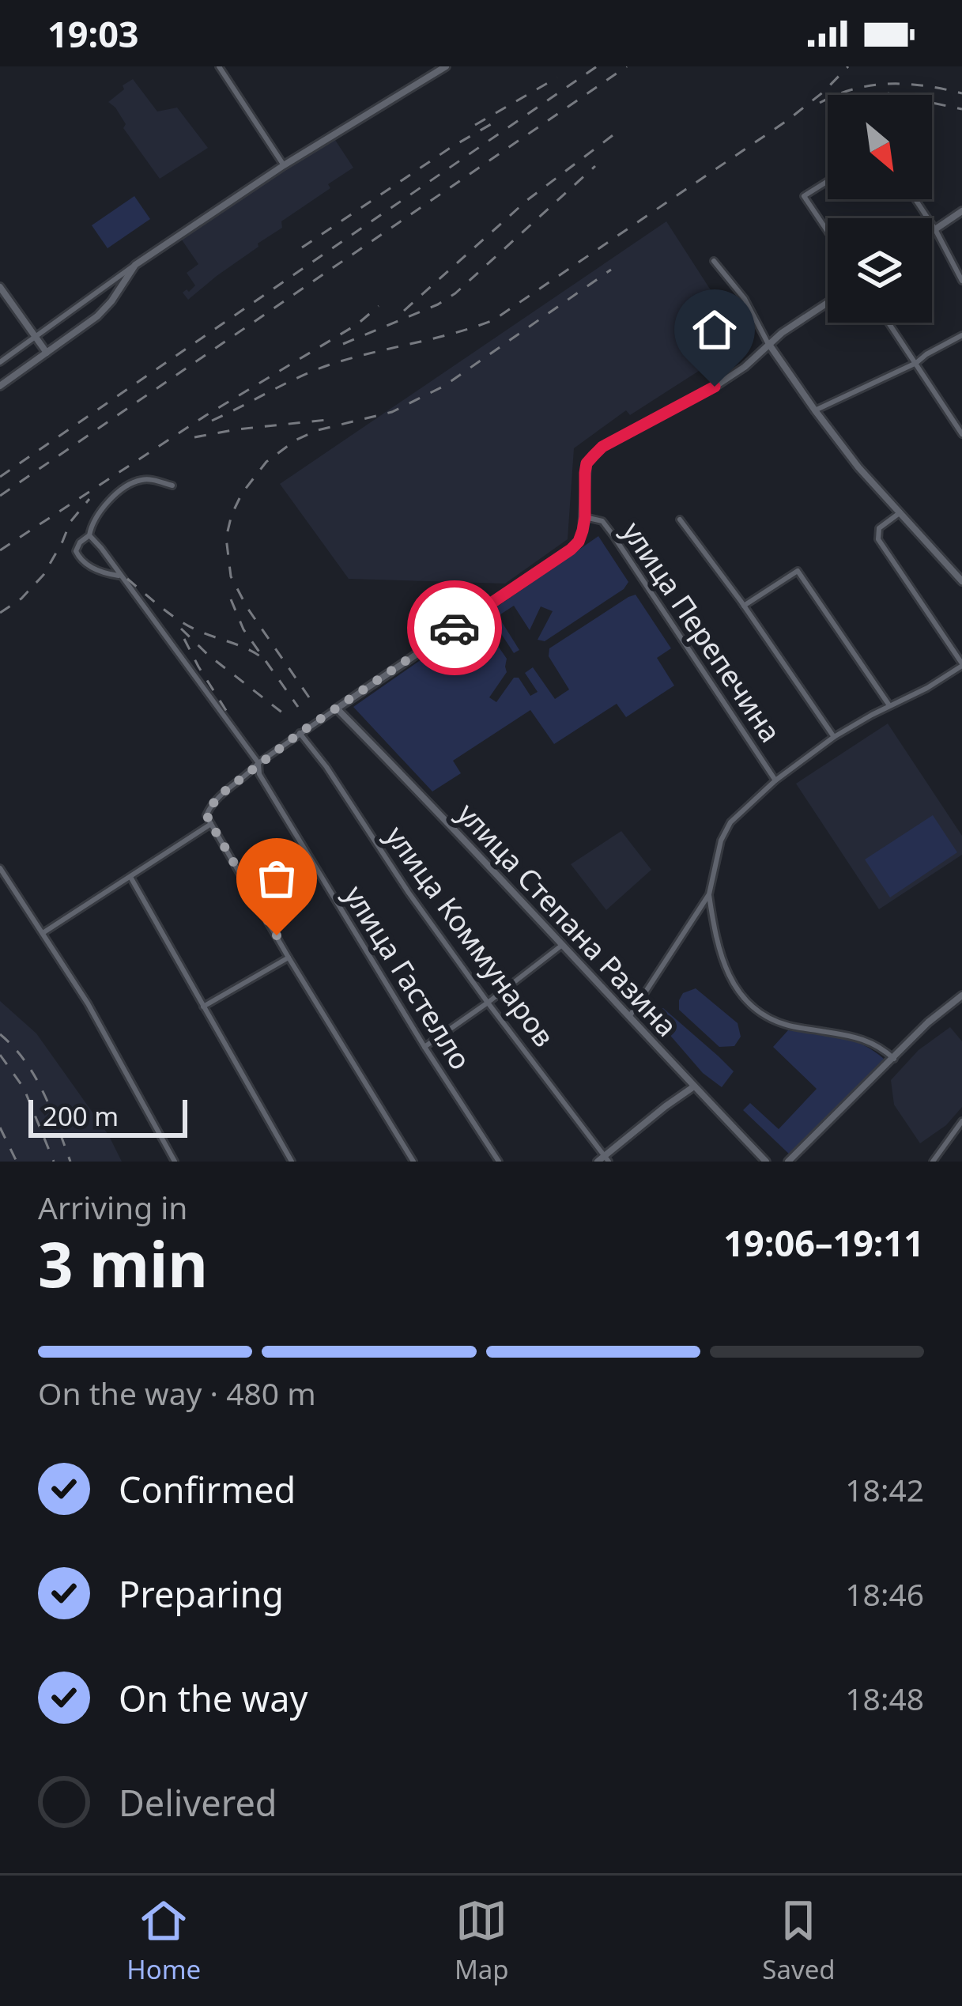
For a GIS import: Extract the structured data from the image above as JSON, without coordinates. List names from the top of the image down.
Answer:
{
  "streets": {
    "main road": ["улица Степана Разина"],
    "street": ["улица Перепечина", "улица Коммунаров", "улица Гастелло"]
  },
  "scale_bar": "200 m",
  "north": "bottom right",
  "page": {
    "status": "19:03",
    "scale": "200 m",
    "heading": ["3 min", "Arriving in", "19:06–19:11"],
    "bar": "On the way · 480 m",
    "list": [
      ["Confirmed", "18:42"],
      ["Preparing", "18:46"],
      ["On the way", "18:48"],
      "Delivered"
    ],
    "tabs": ["Home", "Map", "Saved"]
  }
}
